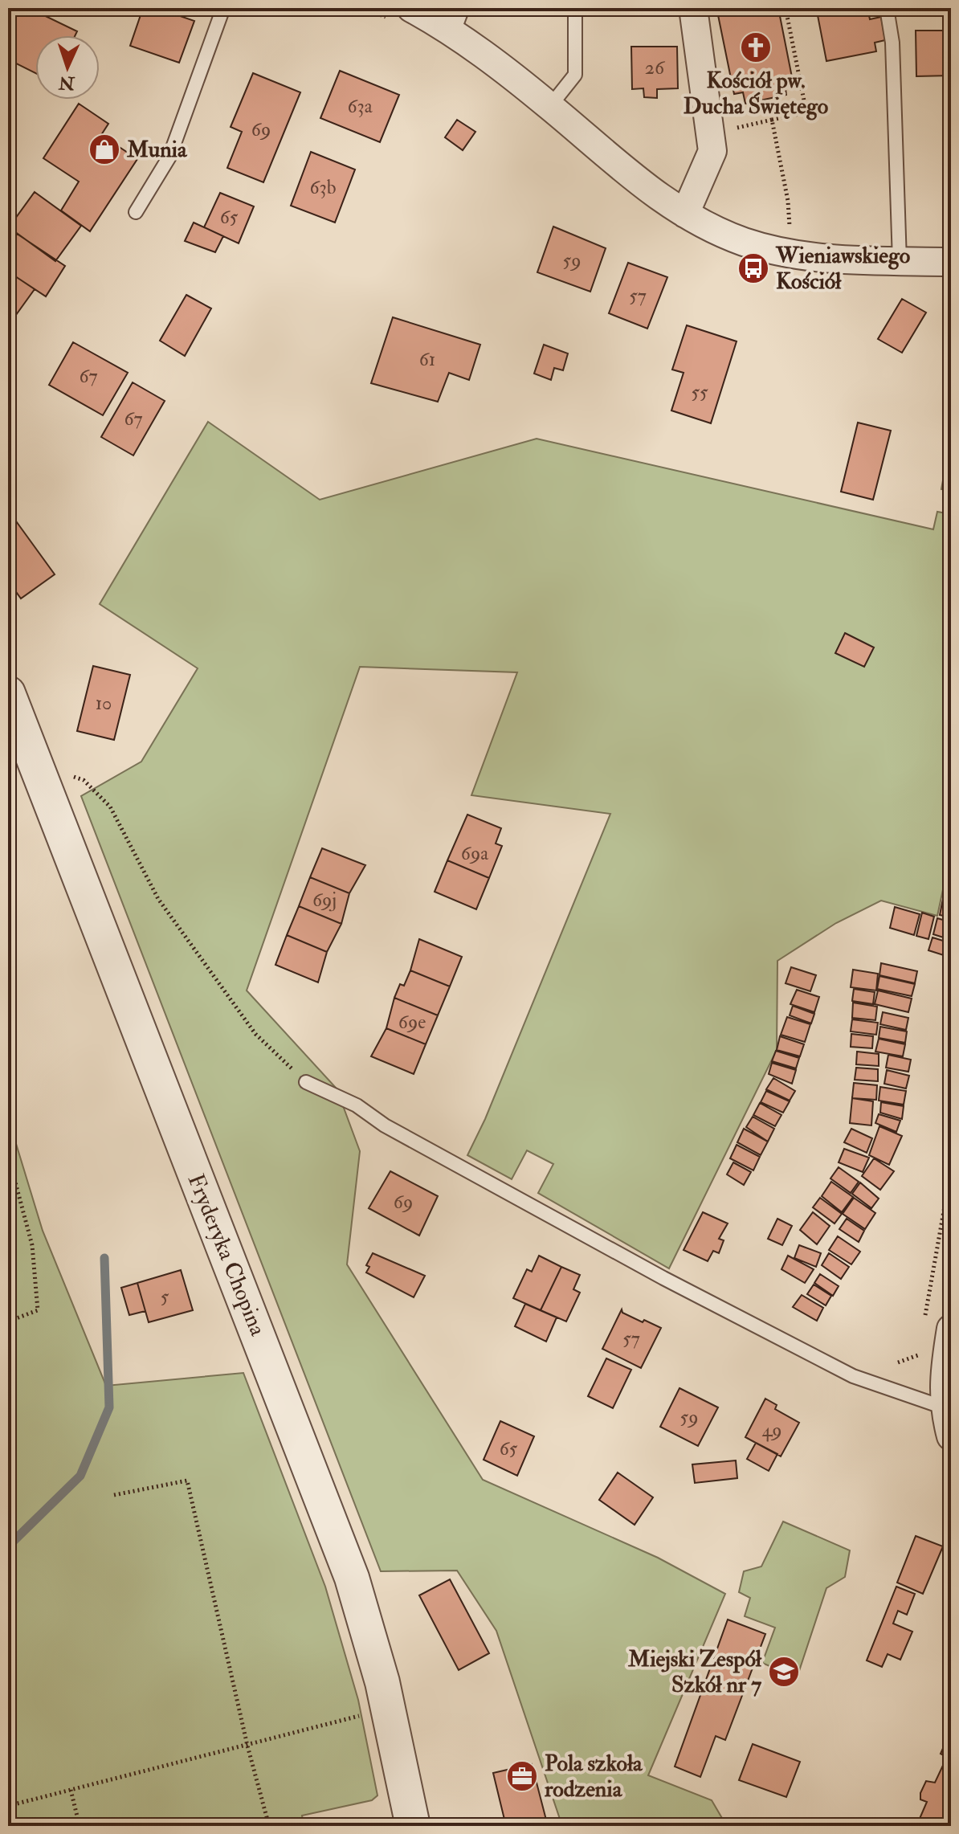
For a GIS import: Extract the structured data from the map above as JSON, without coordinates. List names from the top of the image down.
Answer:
{
  "streets": {
    "street": ["Fryderyka Chopina"]
  },
  "places": {
    "church": ["Kościół pw. Ducha Świętego"],
    "shop": ["Munia"],
    "bus stop": ["Wieniawskiego Kościół"],
    "school or university": ["Miejski Zespół Szkół nr 7"],
    "office": ["Pola szkoła rodzenia"]
  },
  "house_numbers": [
    "26",
    "63a",
    "69",
    "63b",
    "65",
    "59",
    "57",
    "61",
    "67",
    "55",
    "67",
    "10",
    "69a",
    "69j",
    "69e",
    "69",
    "5",
    "57",
    "59",
    "49",
    "65"
  ],
  "north": "bottom"
}
